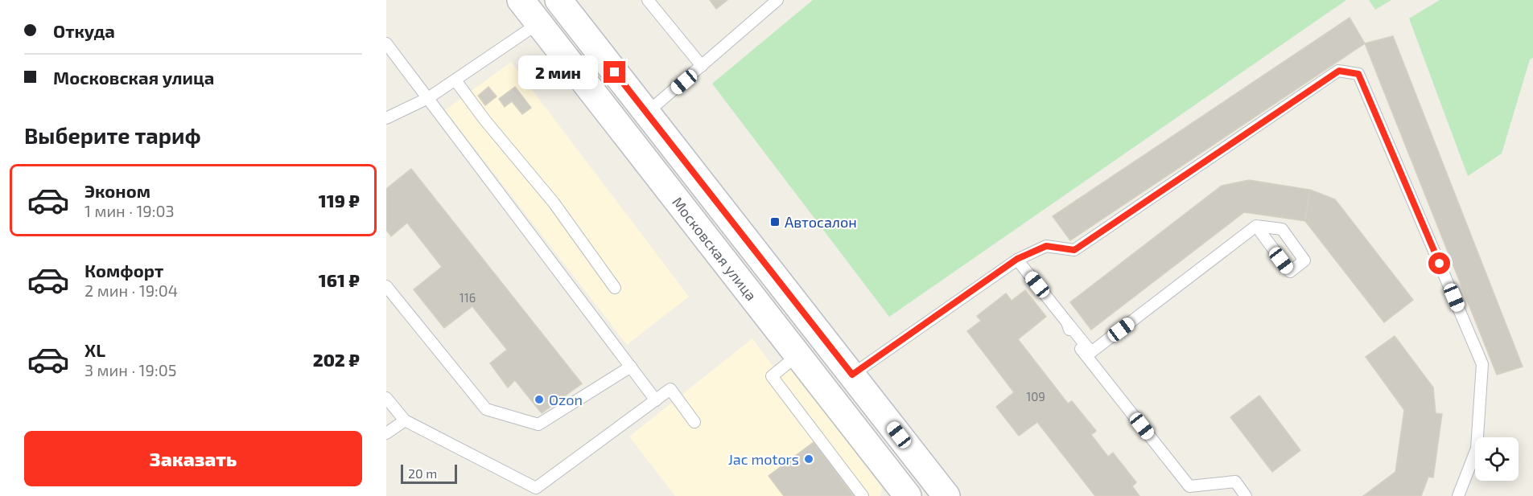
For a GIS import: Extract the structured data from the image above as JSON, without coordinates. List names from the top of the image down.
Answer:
{
  "streets": {
    "main road": ["Московская улица"]
  },
  "places": {
    "transit": ["Автосалон"],
    "other": ["Ozon", "Jac motors"]
  },
  "house_numbers": ["116", "109"],
  "scale_bar": "20 m",
  "page": {
    "banner": ["Откуда", "Московская улица"],
    "bubble": "2 мин",
    "heading": "Выберите тариф",
    "list": [
      {
        "name": "Эконом",
        "note": "1 мин · 19:03",
        "value": "119 ₽"
      },
      {
        "name": "Комфорт",
        "note": "2 мин · 19:04",
        "value": "161 ₽"
      },
      {
        "name": "XL",
        "note": "3 мин · 19:05",
        "value": "202 ₽"
      }
    ],
    "buttons": "Заказать",
    "scale": "20 m"
  }
}
